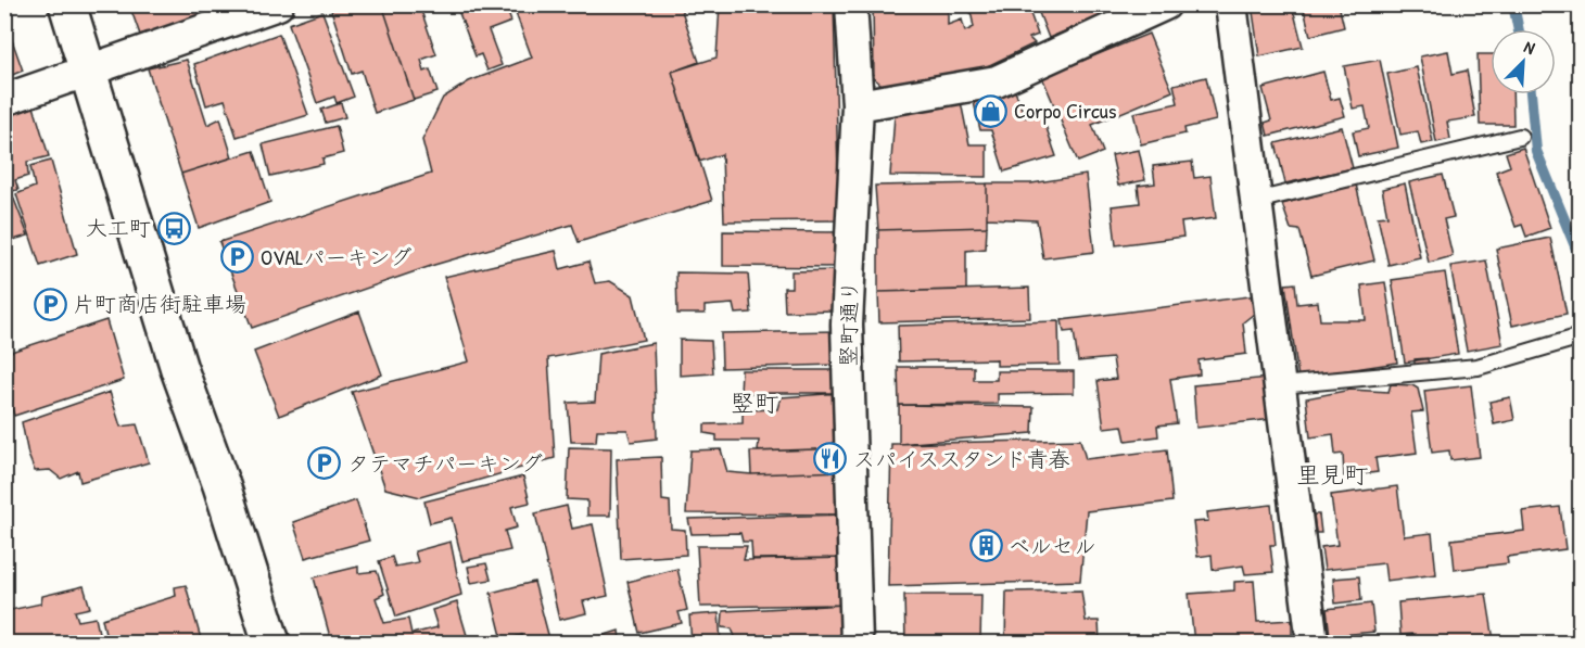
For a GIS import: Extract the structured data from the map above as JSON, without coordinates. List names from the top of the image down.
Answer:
{
  "streets": {
    "street": ["竪町通り"]
  },
  "districts": ["竪町", "里見町"],
  "places": {
    "shop": ["Corpo Circus"],
    "bus stop": ["大工町"],
    "parking": ["OVALパーキング", "片町商店街駐車場", "タテマチパーキング"],
    "restaurant": ["スパイススタンド青春"],
    "building": ["ベルセル"]
  },
  "north": "top right"
}
